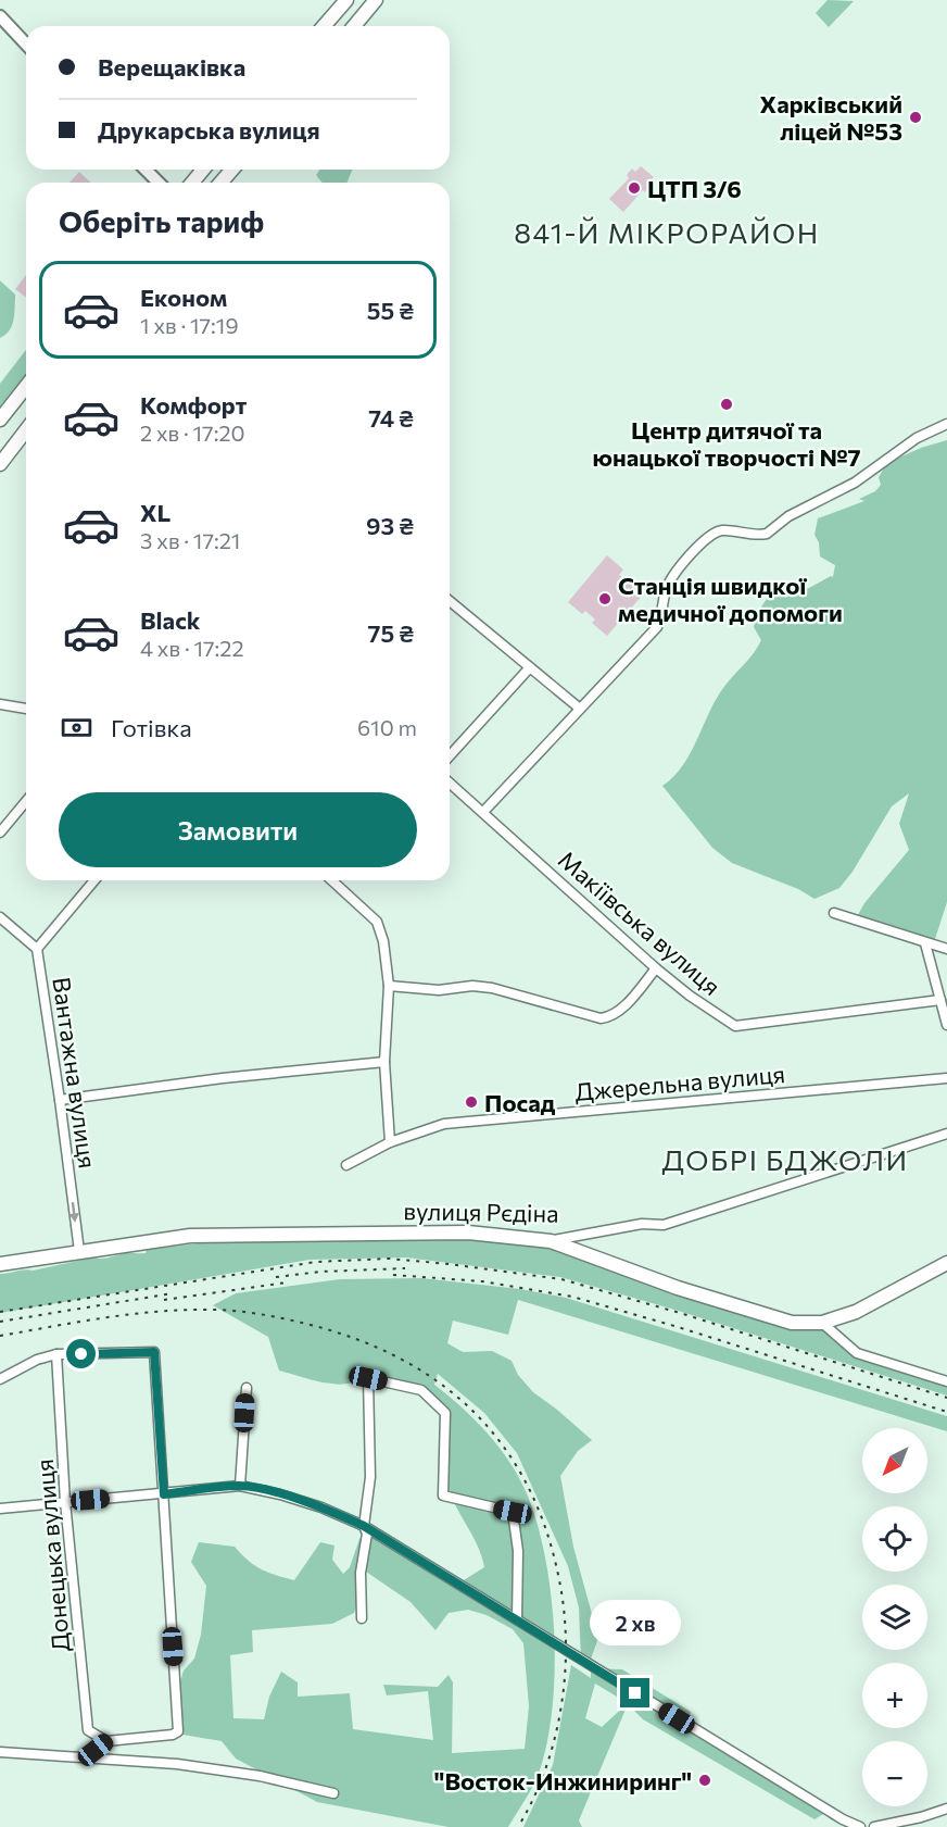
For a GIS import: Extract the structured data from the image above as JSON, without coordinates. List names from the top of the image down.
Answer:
{
  "streets": {
    "main road": ["вулиця Рєдіна"],
    "street": [
      "Макіївська вулиця",
      "Вантажна вулиця",
      "Джерельна вулиця",
      "Донецька вулиця"
    ]
  },
  "crossings": [
    ["Вантажна вулиця", "вулиця Рєдіна"]
  ],
  "one_way": ["Вантажна вулиця"],
  "districts": ["841-Й МІКРОРАЙОН", "ДОБРІ БДЖОЛИ"],
  "places": [
    "Харківський ліцей №53",
    "ЦТП 3/6",
    "Центр дитячої та юнацької творчості №7",
    "Станція швидкої медичної допомоги",
    "Посад",
    "\"Восток-Инжиниринг\""
  ],
  "north": "bottom left",
  "page": {
    "banner": ["Верещаківка", "Друкарська вулиця"],
    "heading": "Оберіть тариф",
    "list": [
      {
        "name": "Економ",
        "note": "1 хв · 17:19",
        "value": "55 ₴"
      },
      {
        "name": "Комфорт",
        "note": "2 хв · 17:20",
        "value": "74 ₴"
      },
      {
        "name": "XL",
        "note": "3 хв · 17:21",
        "value": "93 ₴"
      },
      {
        "name": "Black",
        "note": "4 хв · 17:22",
        "value": "75 ₴"
      }
    ],
    "pay": ["Готівка", "610 m"],
    "buttons": "Замовити",
    "map_buttons": ["+", "−"],
    "bubble": "2 хв"
  }
}
